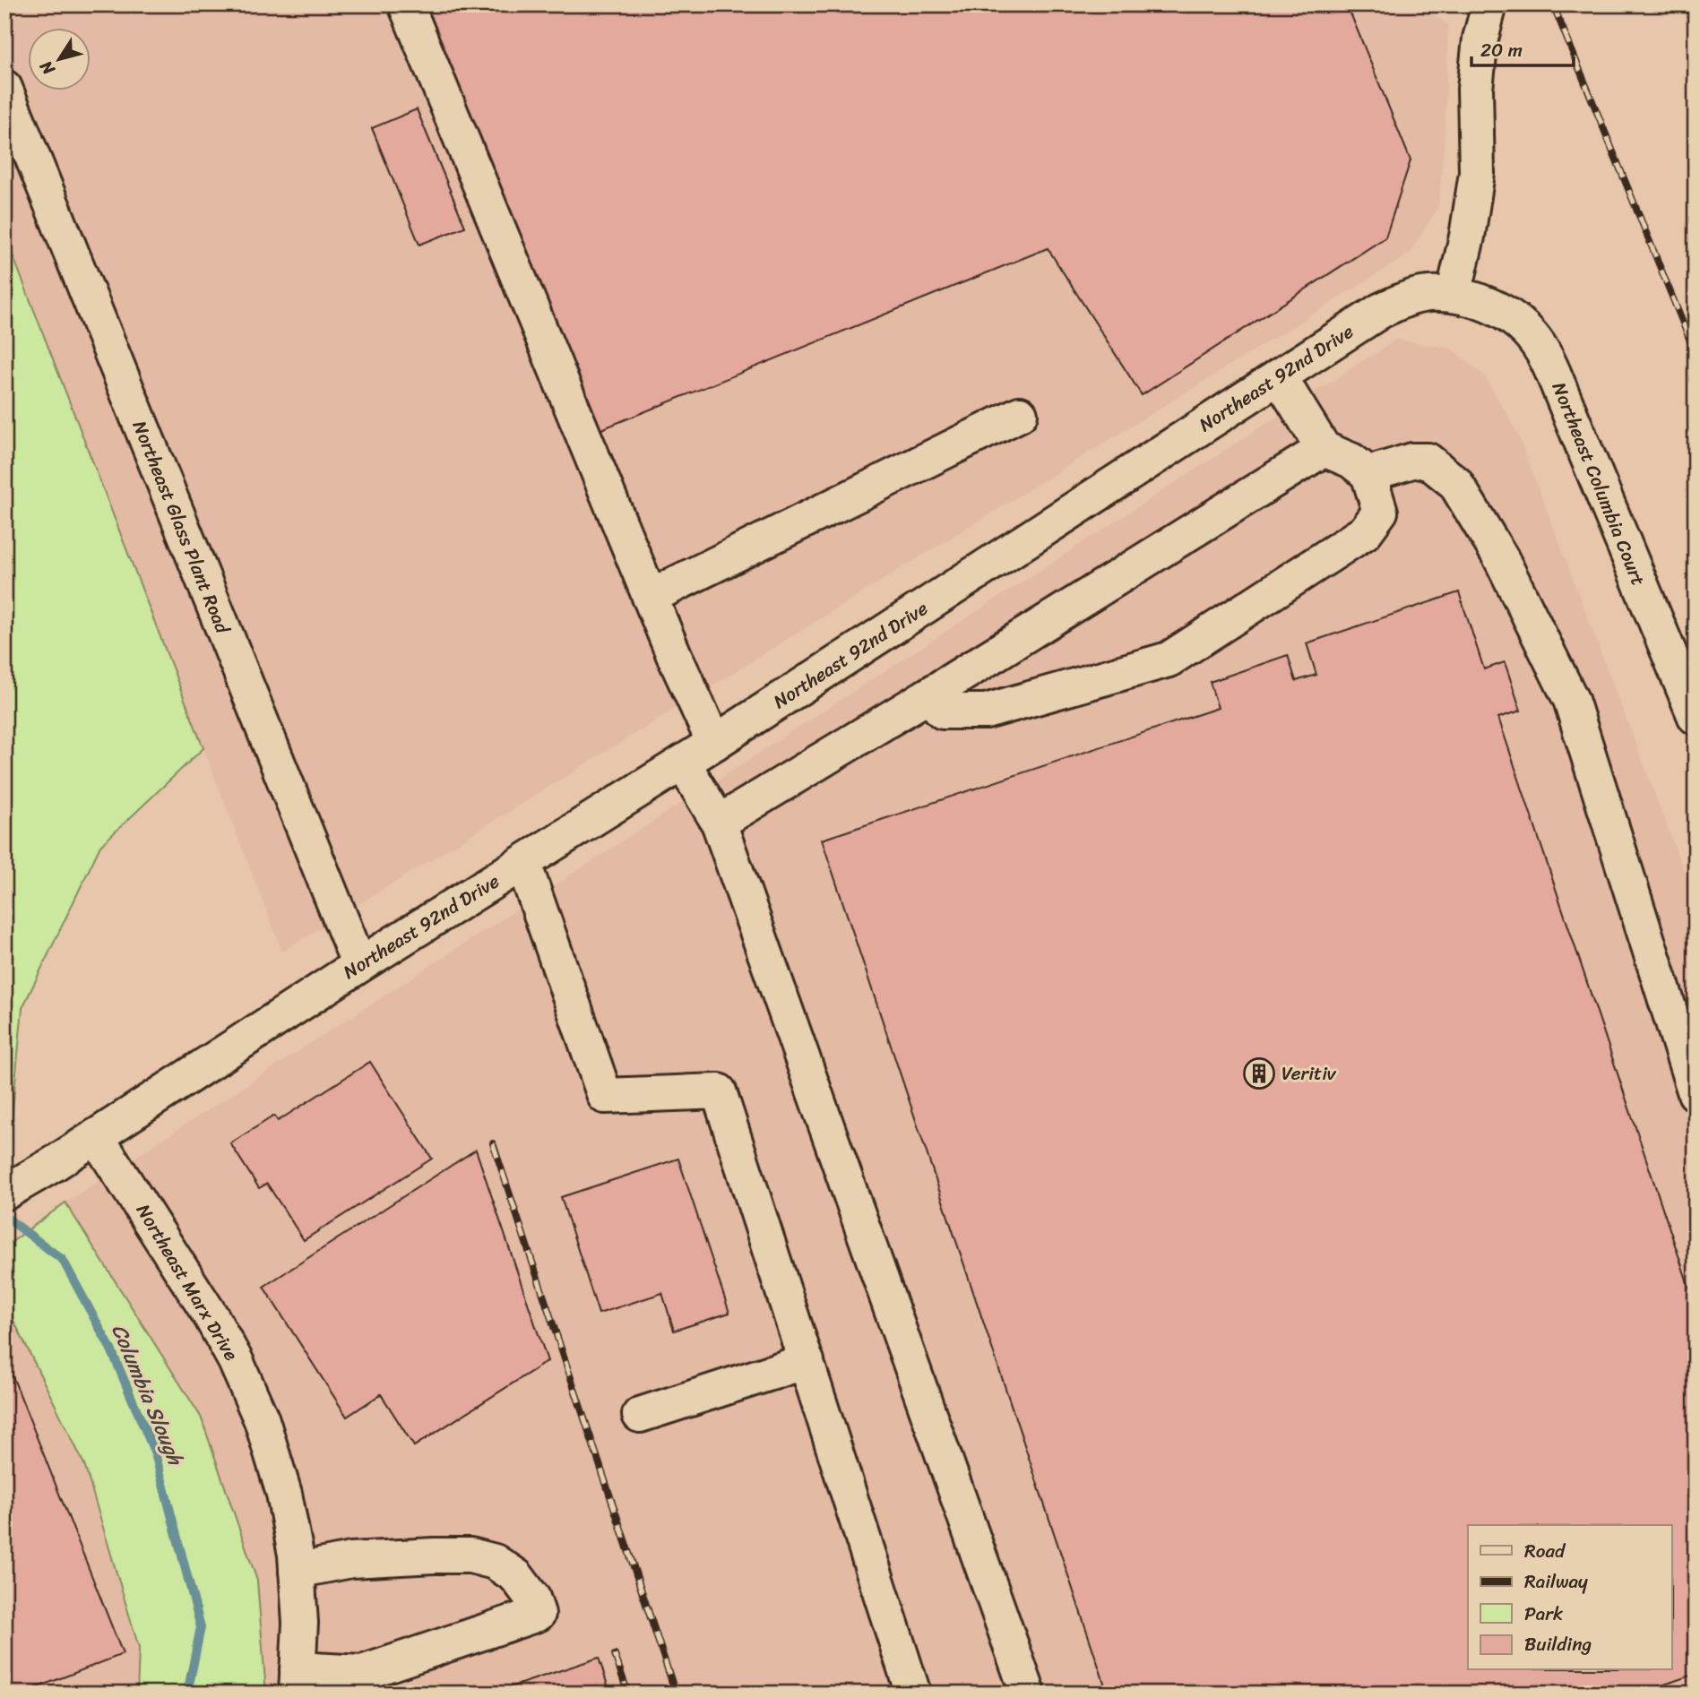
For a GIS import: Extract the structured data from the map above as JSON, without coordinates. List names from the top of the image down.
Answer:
{
  "streets": {
    "street": [
      "Northeast 92nd Drive",
      "Northeast Columbia Court",
      "Northeast Glass Plant Road",
      "Northeast Marx Drive"
    ]
  },
  "crossings": [
    ["Northeast 92nd Drive", "Northeast Columbia Court"],
    ["Northeast 92nd Drive", "Northeast Glass Plant Road"],
    ["Northeast 92nd Drive", "Northeast Marx Drive"]
  ],
  "water": ["Columbia Slough"],
  "places": {
    "building": ["Veritiv"]
  },
  "legend": [
    "Road",
    "Railway",
    "Park",
    "Building"
  ],
  "scale_bar": "20 m",
  "north": "bottom left"
}
